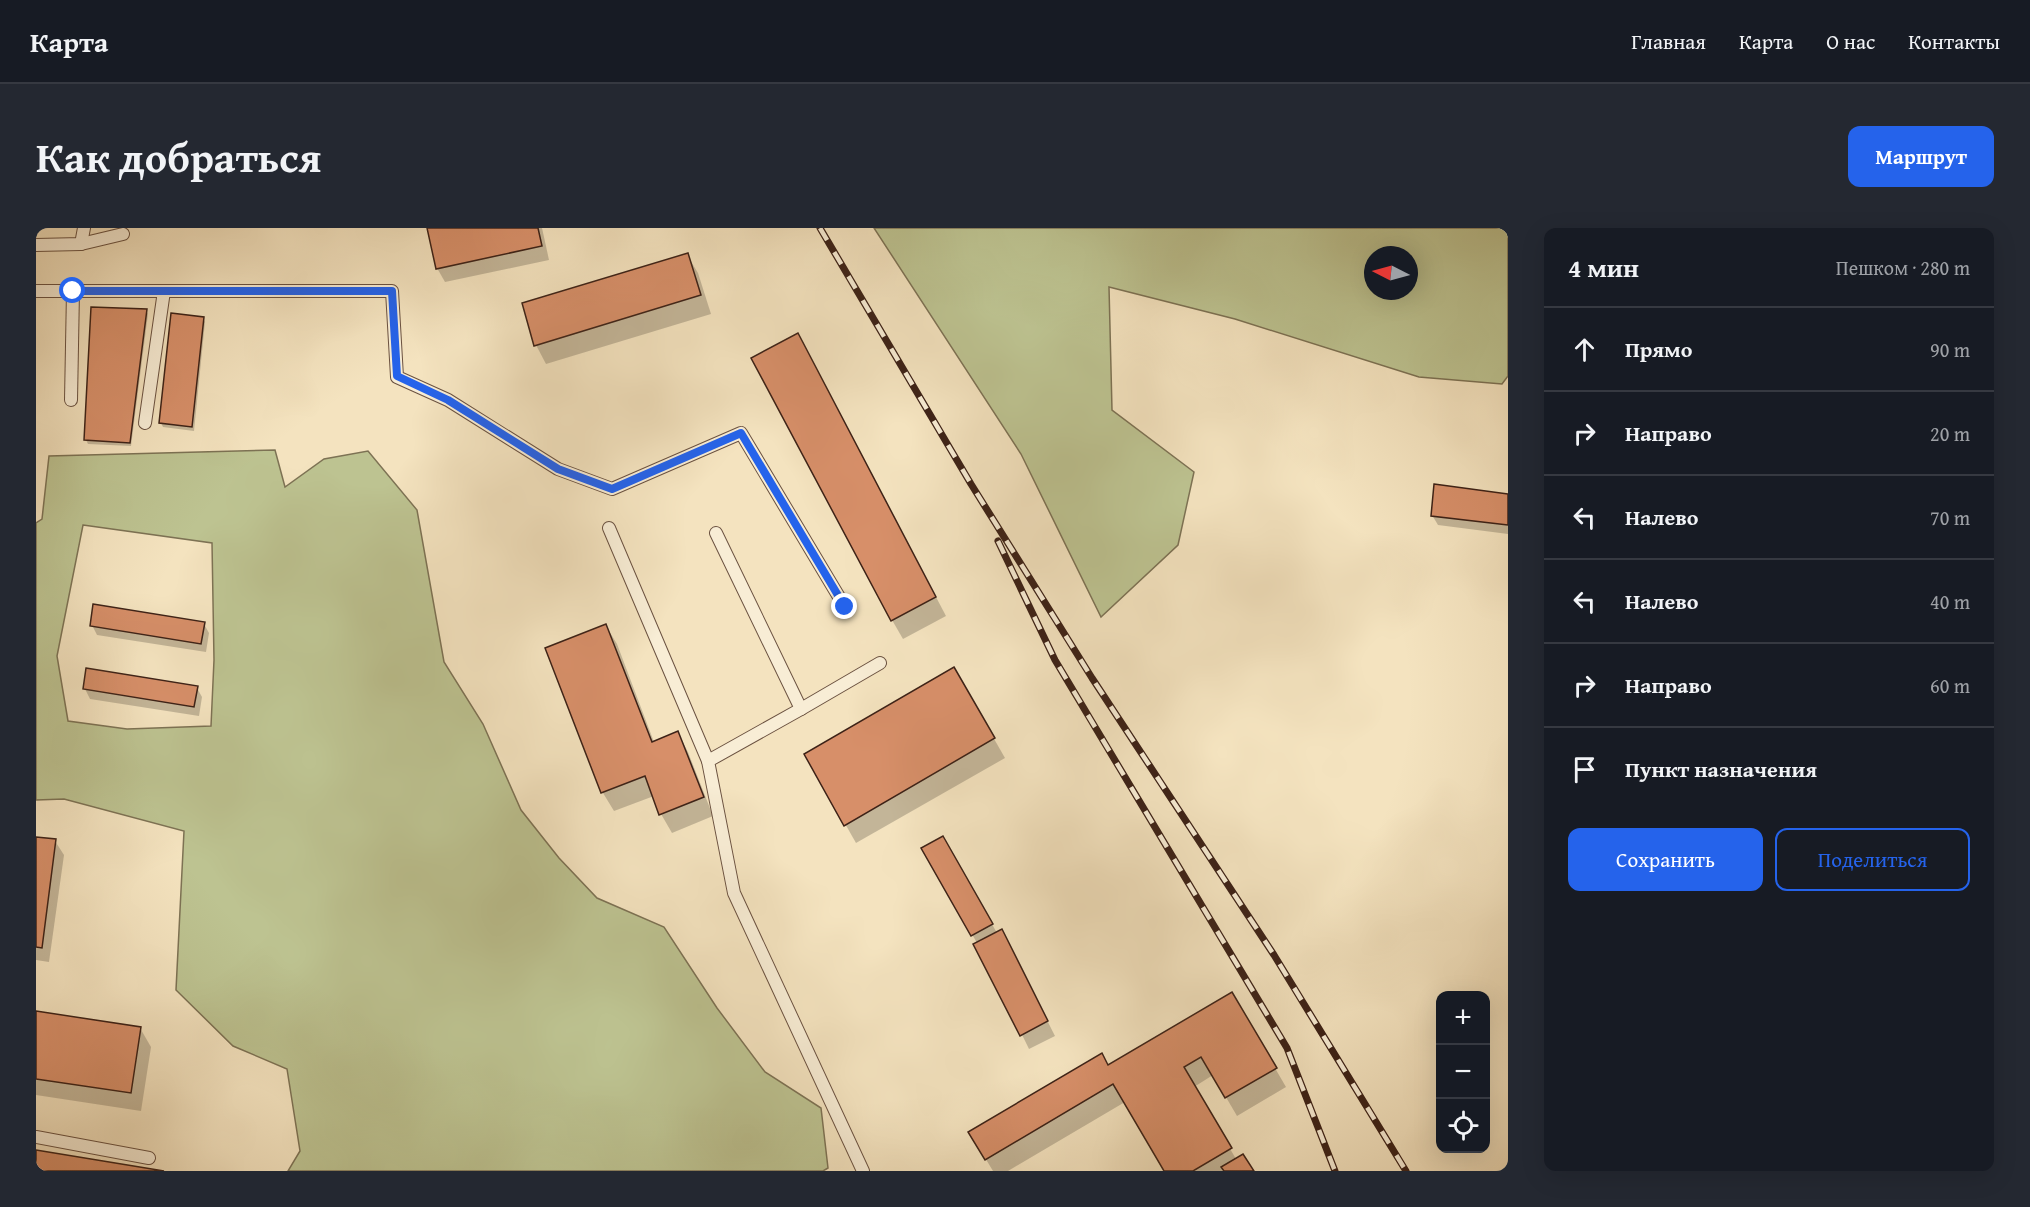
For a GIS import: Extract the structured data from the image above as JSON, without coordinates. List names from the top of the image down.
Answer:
{
  "north": "left",
  "page": {
    "header": "Карта",
    "nav": [
      "Главная",
      "Карта",
      "О нас",
      "Контакты"
    ],
    "title": "Как добраться",
    "buttons": [
      "Маршрут",
      ["Сохранить", "Поделиться"]
    ],
    "heading": ["4 мин", "Пешком · 280 m"],
    "list": [
      ["Прямо", "90 m"],
      ["Направо", "20 m"],
      ["Налево", "70 m"],
      ["Налево", "40 m"],
      ["Направо", "60 m"],
      "Пункт назначения"
    ],
    "map_buttons": ["+", "−"]
  }
}
